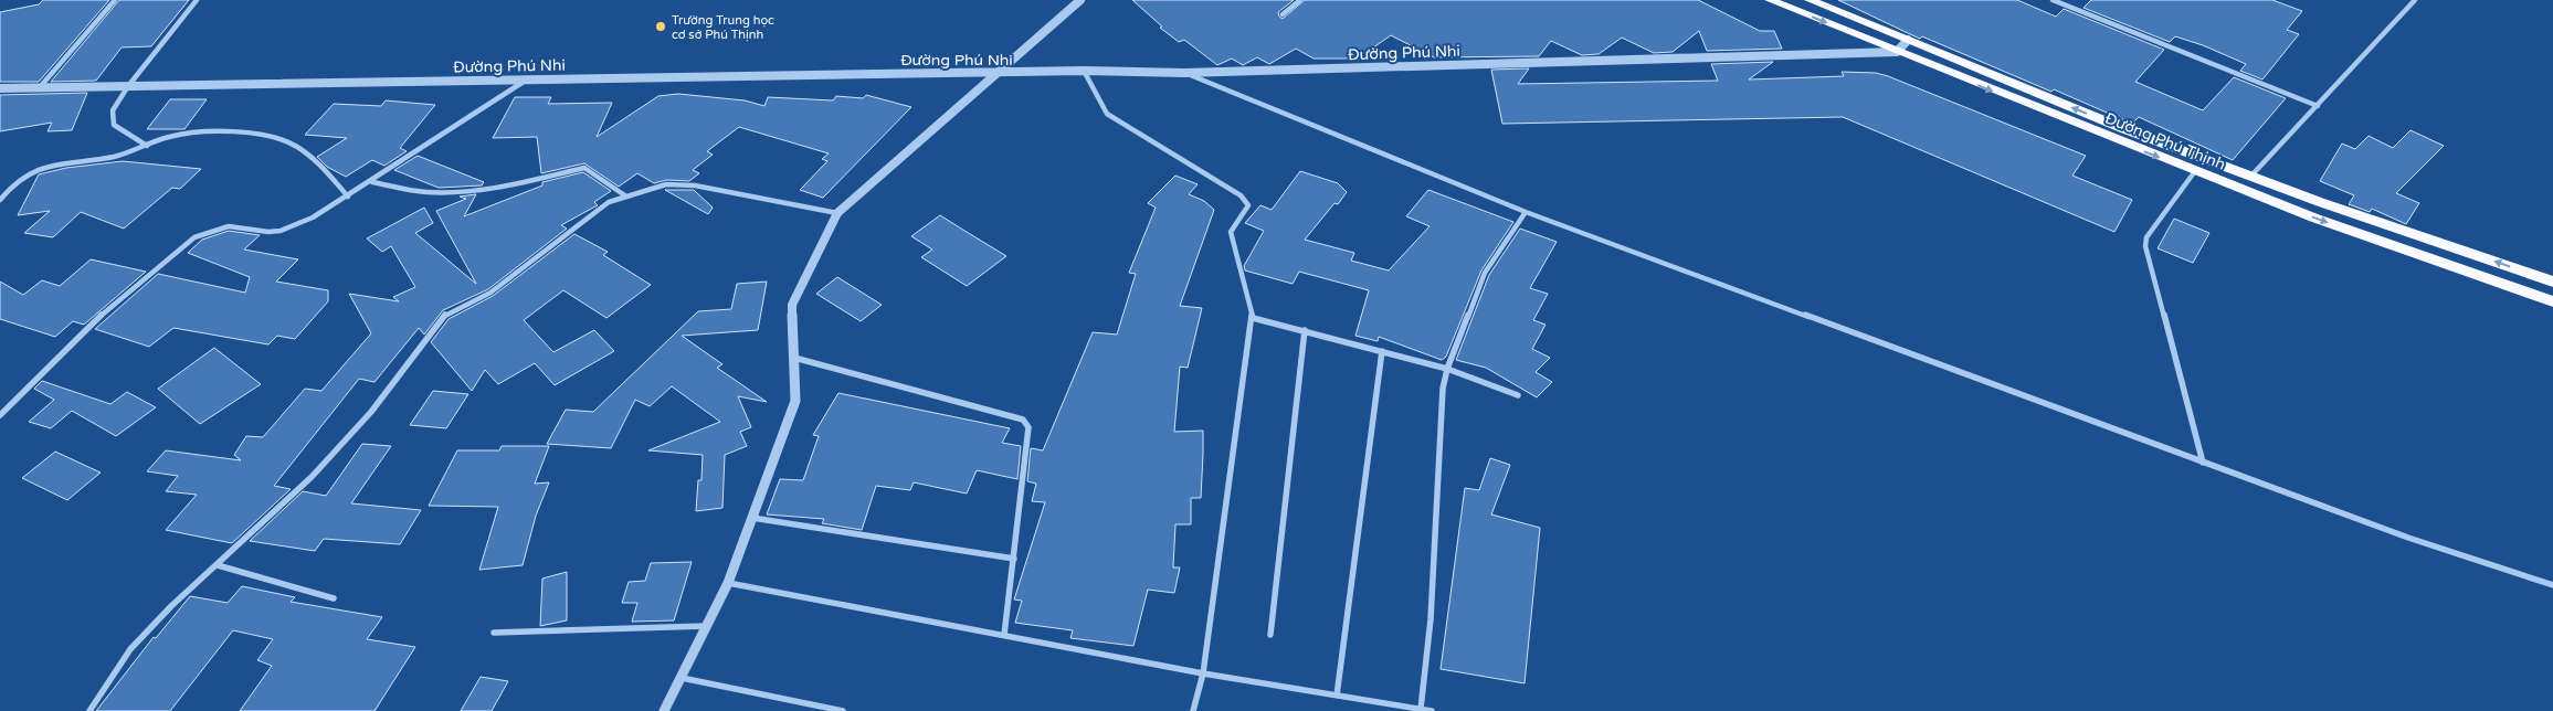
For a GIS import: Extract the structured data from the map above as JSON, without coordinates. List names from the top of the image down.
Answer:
{
  "streets": {
    "highway": ["Đường Phú Thịnh"],
    "street": ["Đường Phú Nhi"]
  },
  "crossings": [
    ["Đường Phú Nhi", "Đường Phú Thịnh"]
  ],
  "places": ["Trường Trung học cơ sở Phú Thịnh"]
}
